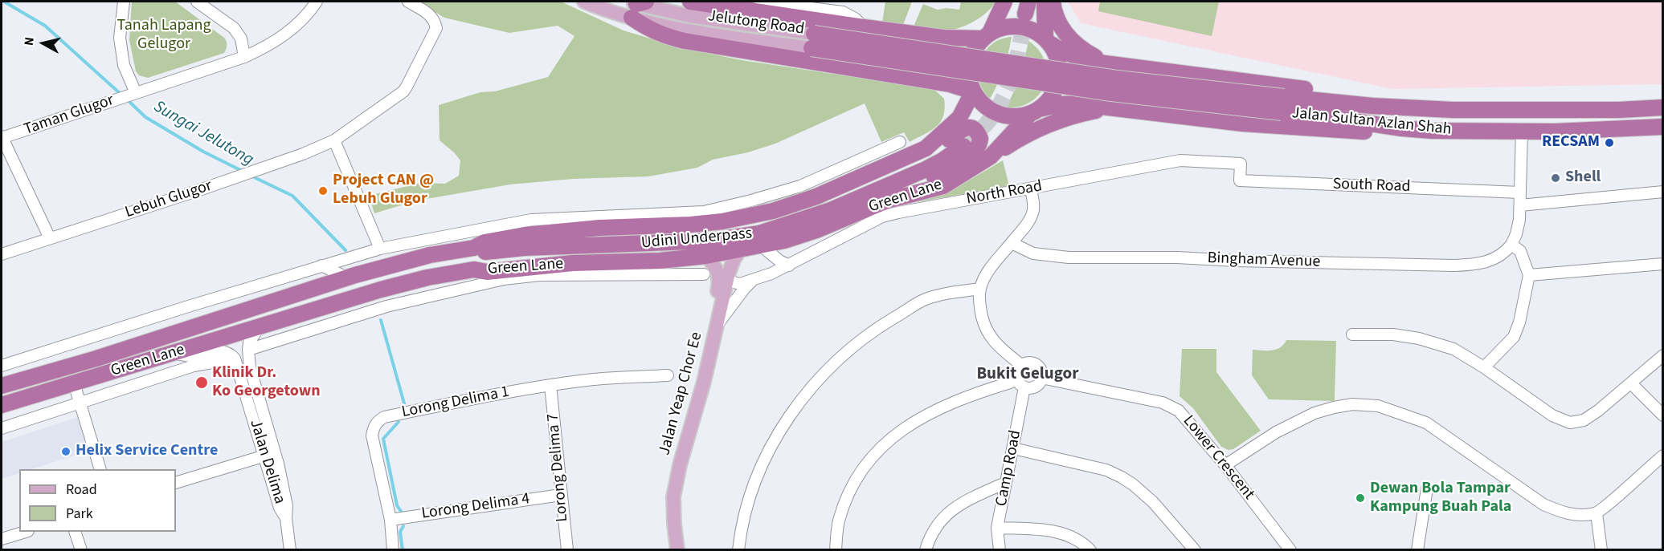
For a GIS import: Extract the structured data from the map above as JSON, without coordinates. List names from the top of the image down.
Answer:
{
  "streets": {
    "highway": ["Jalan Sultan Azlan Shah", "Green Lane", "Udini Underpass"],
    "main road": ["Jelutong Road", "Jalan Yeap Chor Ee"],
    "street": [
      "Taman Glugor",
      "South Road",
      "North Road",
      "Lebuh Glugor",
      "Bingham Avenue",
      "Lorong Delima 1",
      "Lower Crescent",
      "Jalan Delima",
      "Lorong Delima 7",
      "Camp Road",
      "Lorong Delima 4"
    ]
  },
  "crossings": [
    ["South Road", "North Road"],
    ["North Road", "Jalan Yeap Chor Ee"],
    ["Green Lane", "Udini Underpass"],
    ["Green Lane", "Jalan Yeap Chor Ee"],
    ["Lorong Delima 1", "Lorong Delima 7"],
    ["Lorong Delima 1", "Lorong Delima 4"],
    ["Lower Crescent", "Camp Road"],
    ["Lorong Delima 7", "Lorong Delima 4"]
  ],
  "districts": ["Bukit Gelugor"],
  "water": ["Sungai Jelutong"],
  "parks": ["Tanah Lapang Gelugor"],
  "places": [
    "RECSAM",
    "Shell",
    "Project CAN @ Lebuh Glugor",
    "Klinik Dr. Ko Georgetown",
    "Helix Service Centre",
    "Dewan Bola Tampar Kampung Buah Pala"
  ],
  "legend": ["Road", "Park"],
  "north": "left"
}
